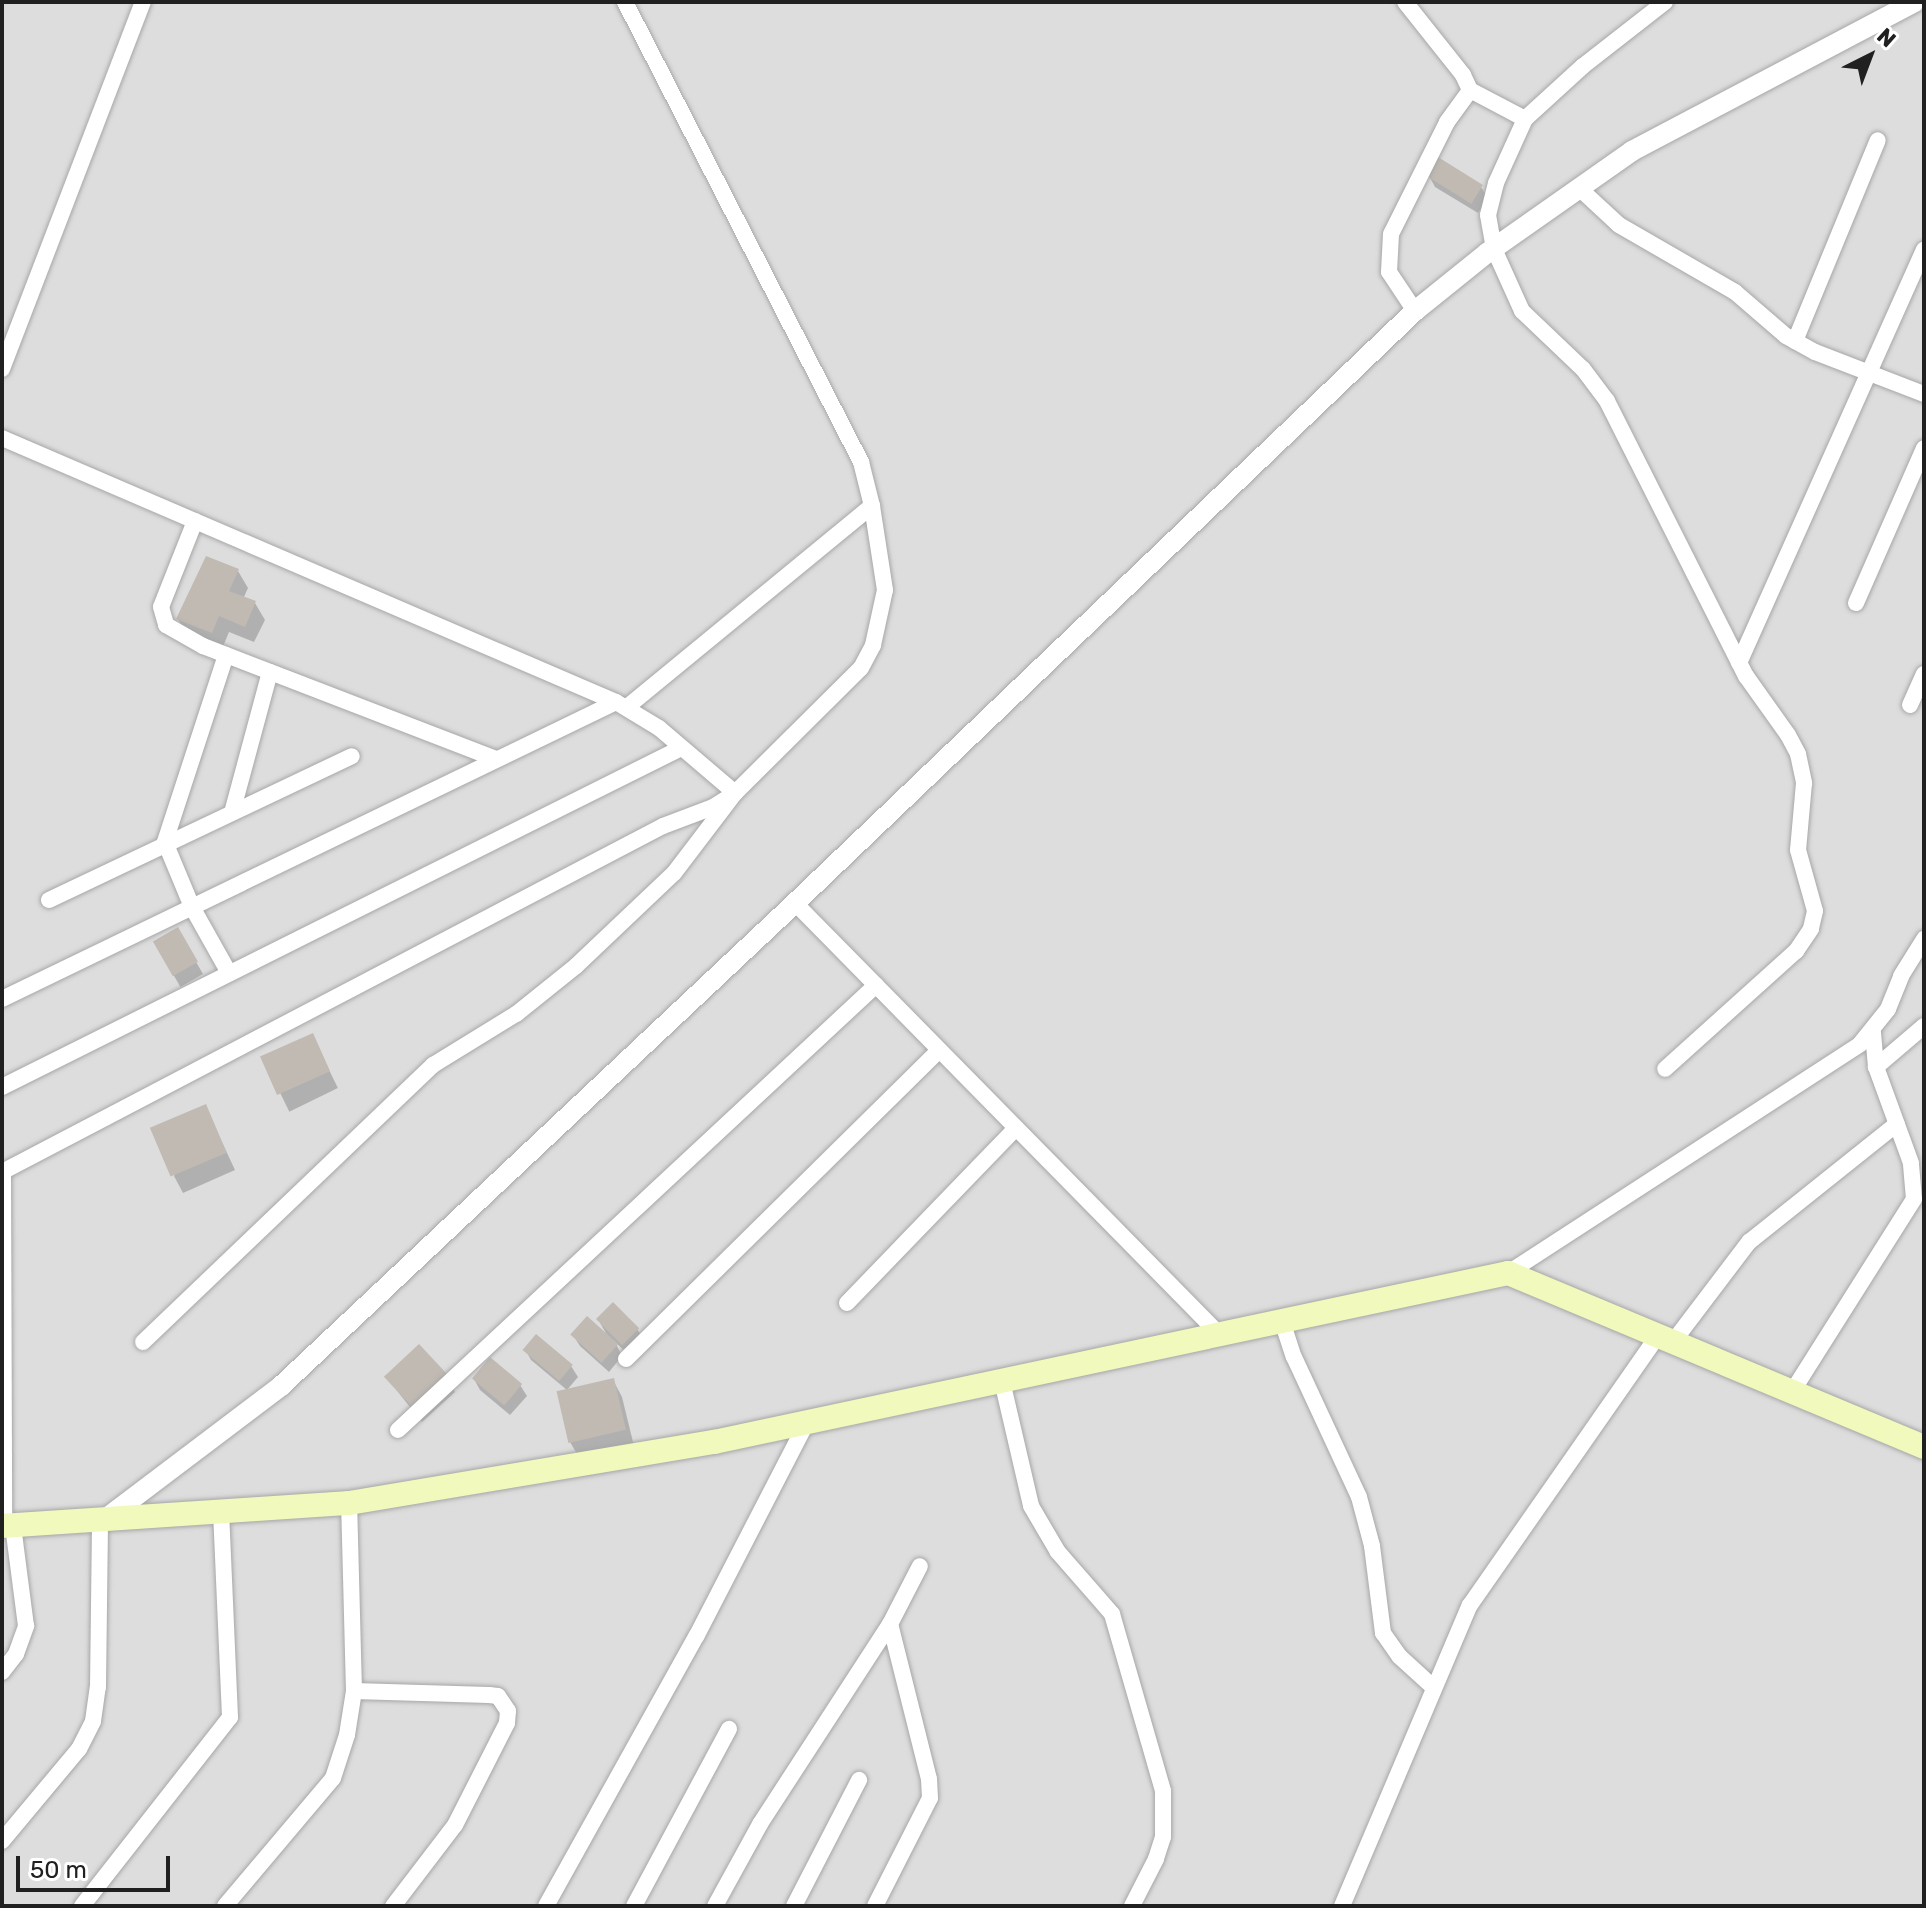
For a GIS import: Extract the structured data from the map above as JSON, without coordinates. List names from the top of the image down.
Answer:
{
  "scale_bar": "50 m",
  "north": "top right"
}
